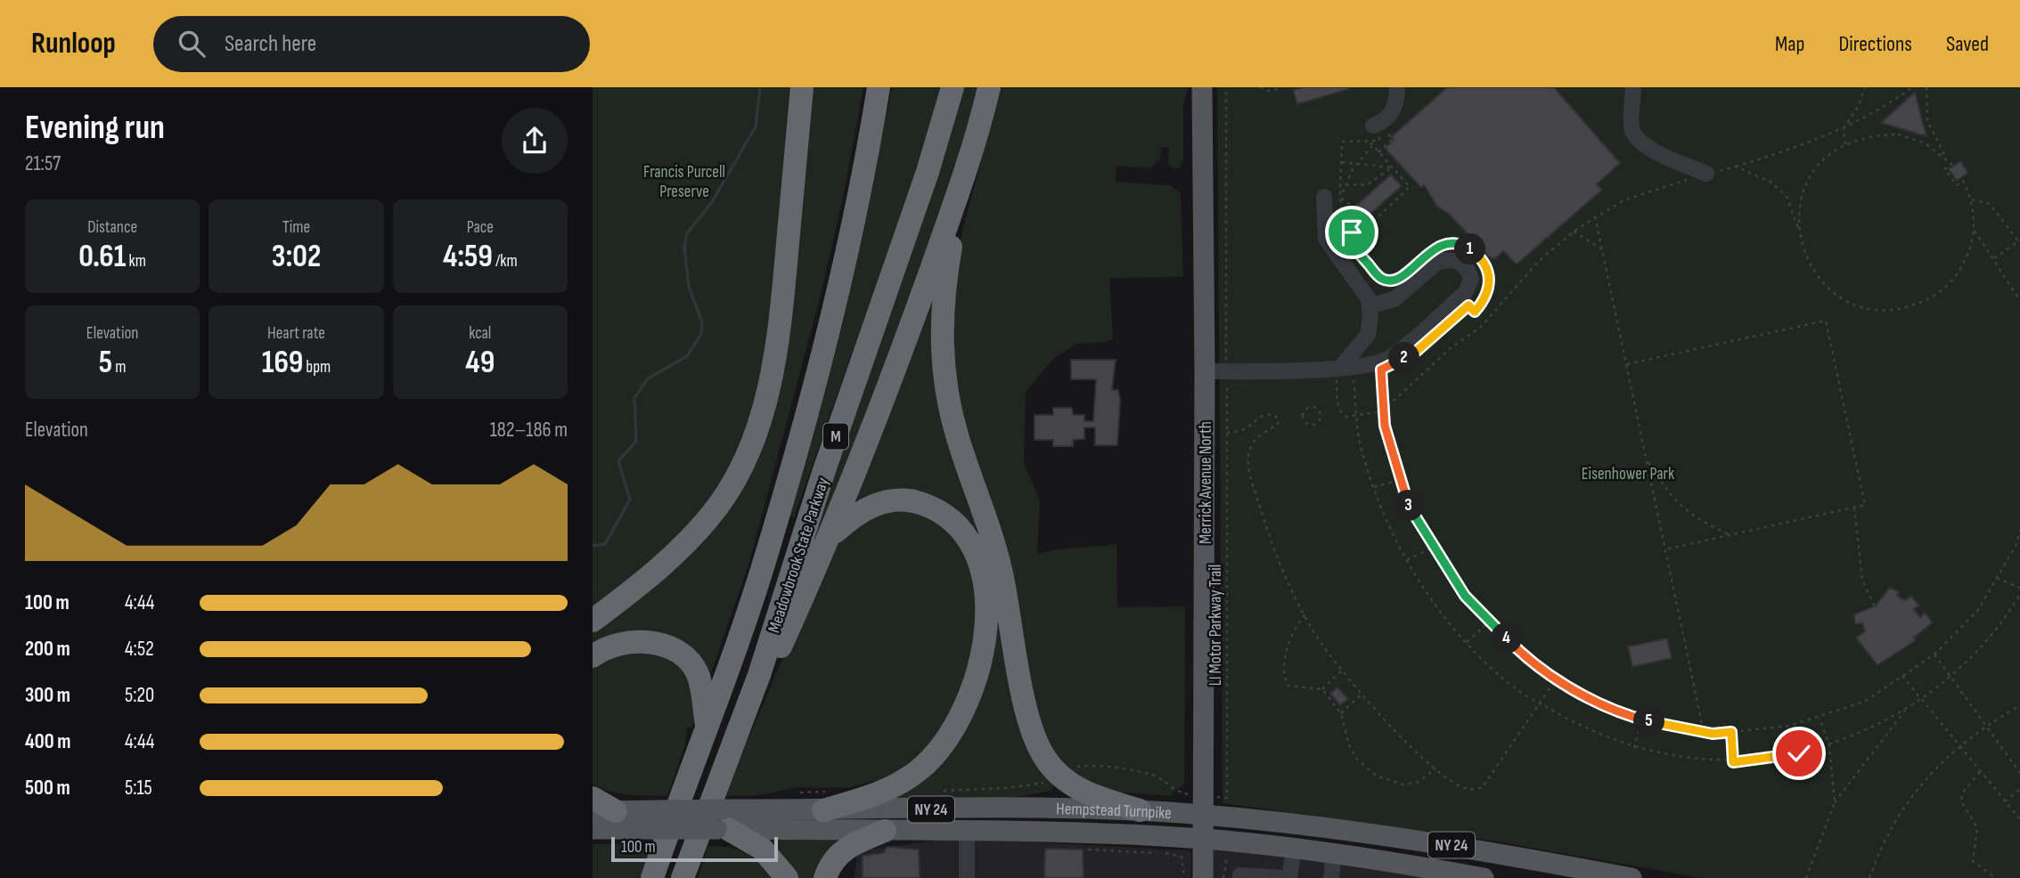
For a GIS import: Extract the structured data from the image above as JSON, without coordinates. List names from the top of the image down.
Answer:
{
  "streets": {
    "highway": ["M", "Meadowbrook State Parkway"],
    "main road": ["Merrick Avenue North", "NY 24", "Hempstead Turnpike"],
    "path": ["LI Motor Parkway Trail"]
  },
  "crossings": [
    ["Merrick Avenue North", "Hempstead Turnpike"]
  ],
  "parks": ["Francis Purcell Preserve", "Eisenhower Park"],
  "scale_bar": "100 m",
  "page": {
    "header": "Runloop",
    "search": "Search here",
    "nav": ["Map", "Directions", "Saved"],
    "heading": ["Evening run", "21:57"],
    "stats": [
      ["Distance", "0.61 km"],
      ["Time", "3:02"],
      ["Pace", "4:59 /km"],
      ["Elevation", "5 m"],
      ["Heart rate", "169 bpm"],
      ["kcal", "49"]
    ],
    "pins": [
      "1",
      "2",
      "3",
      "4",
      "5"
    ],
    "chart": ["Elevation", "182–186 m"],
    "list": [
      {
        "name": "100 m",
        "note": "4:44"
      },
      {
        "name": "200 m",
        "note": "4:52"
      },
      {
        "name": "300 m",
        "note": "5:20"
      },
      {
        "name": "400 m",
        "note": "4:44"
      },
      {
        "name": "500 m",
        "note": "5:15"
      }
    ],
    "scale": "100 m"
  }
}
